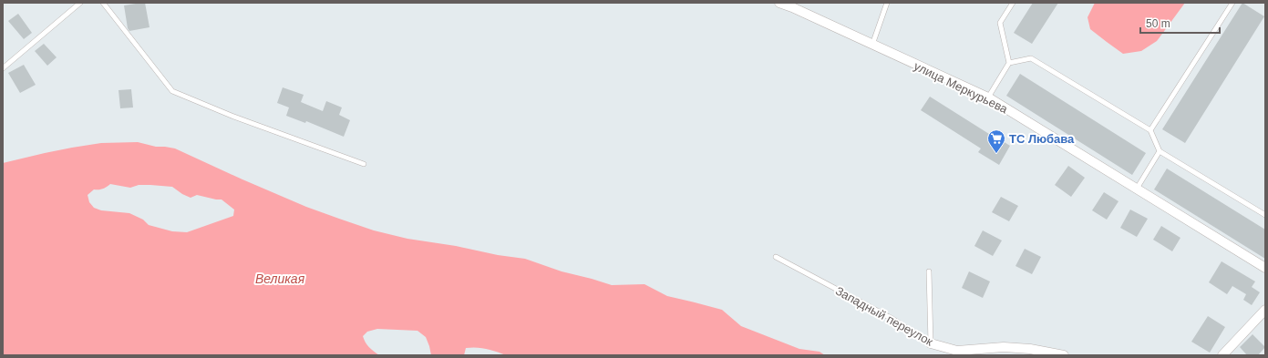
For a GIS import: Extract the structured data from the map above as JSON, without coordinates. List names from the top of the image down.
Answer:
{
  "streets": {
    "street": ["улица Меркурьева", "Западный переулок"]
  },
  "water": ["Великая"],
  "places": {
    "supermarket": ["ТС Любава"]
  },
  "scale_bar": "50 m"
}
